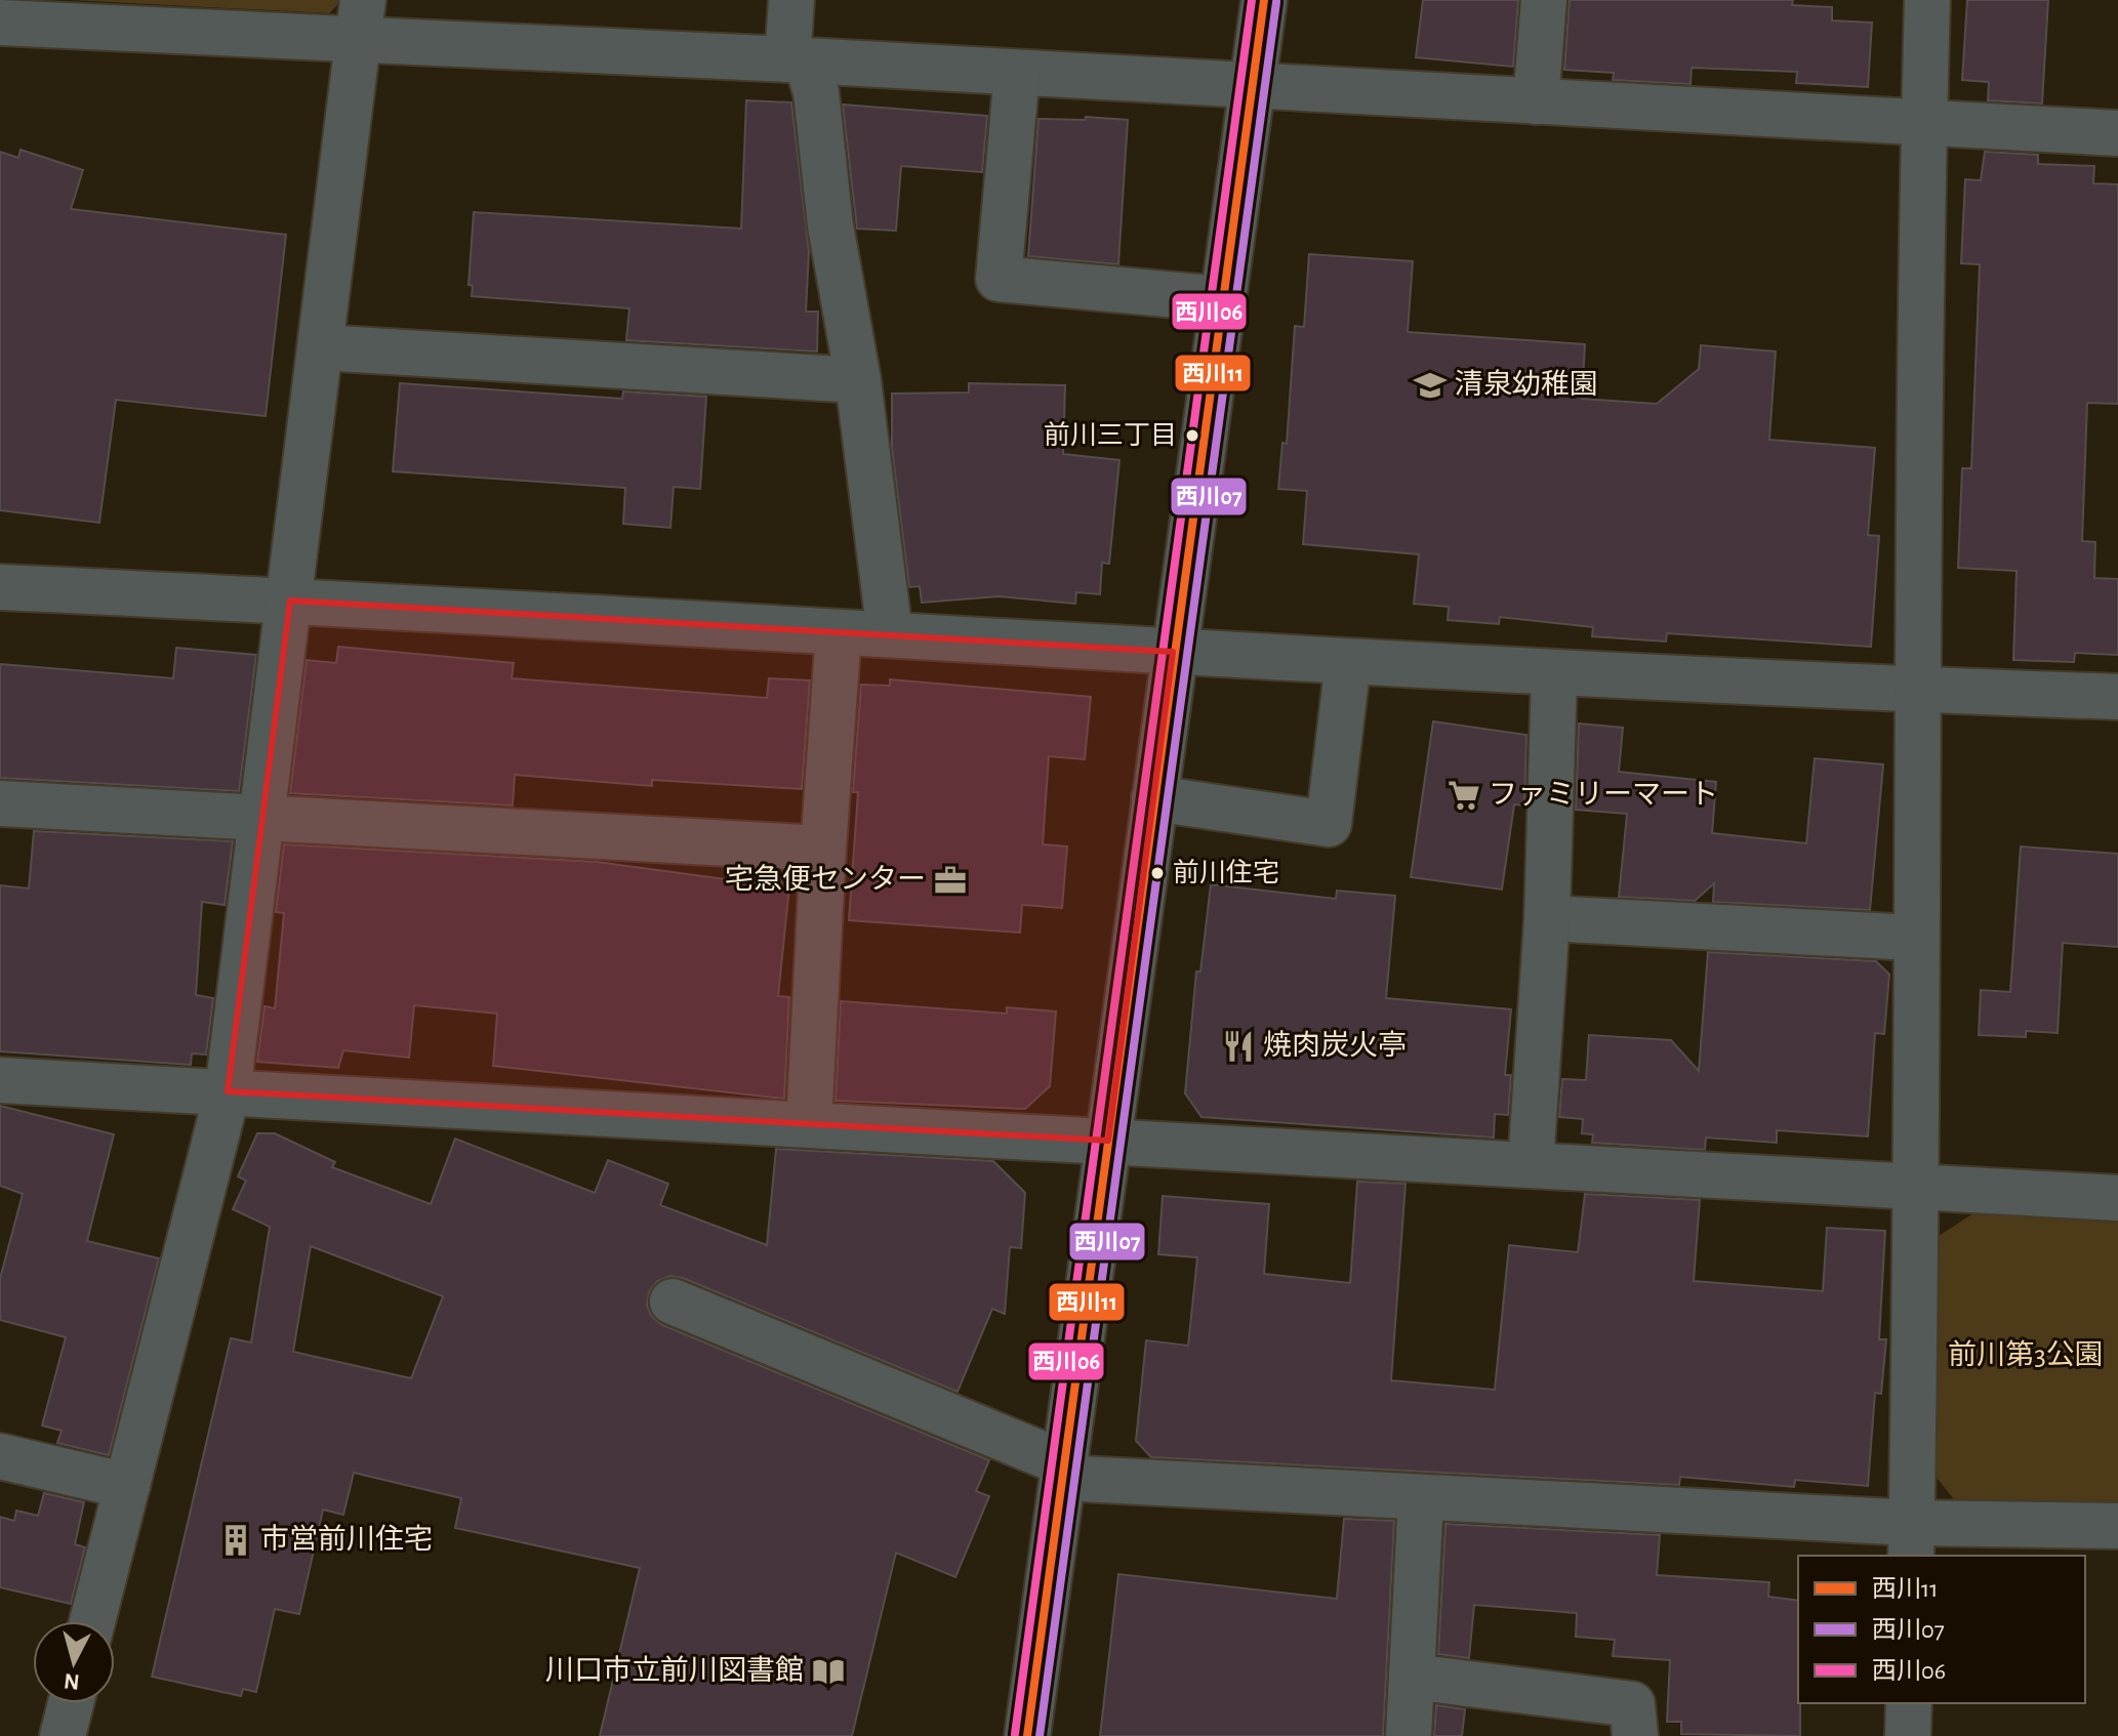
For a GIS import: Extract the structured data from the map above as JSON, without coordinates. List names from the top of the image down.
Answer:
{
  "parks": ["前川第3公園"],
  "places": {
    "school or university": ["清泉幼稚園"],
    "other": ["前川三丁目", "前川住宅"],
    "supermarket": ["ファミリーマート"],
    "office": ["宅急便センター"],
    "restaurant": ["焼肉炭火亭"],
    "building": ["市営前川住宅"],
    "library": ["川口市立前川図書館"]
  },
  "lines": ["transit line 西川11", "transit line 西川06", "transit line 西川07"],
  "legend": ["西川11", "西川07", "西川06"],
  "north": "bottom"
}
